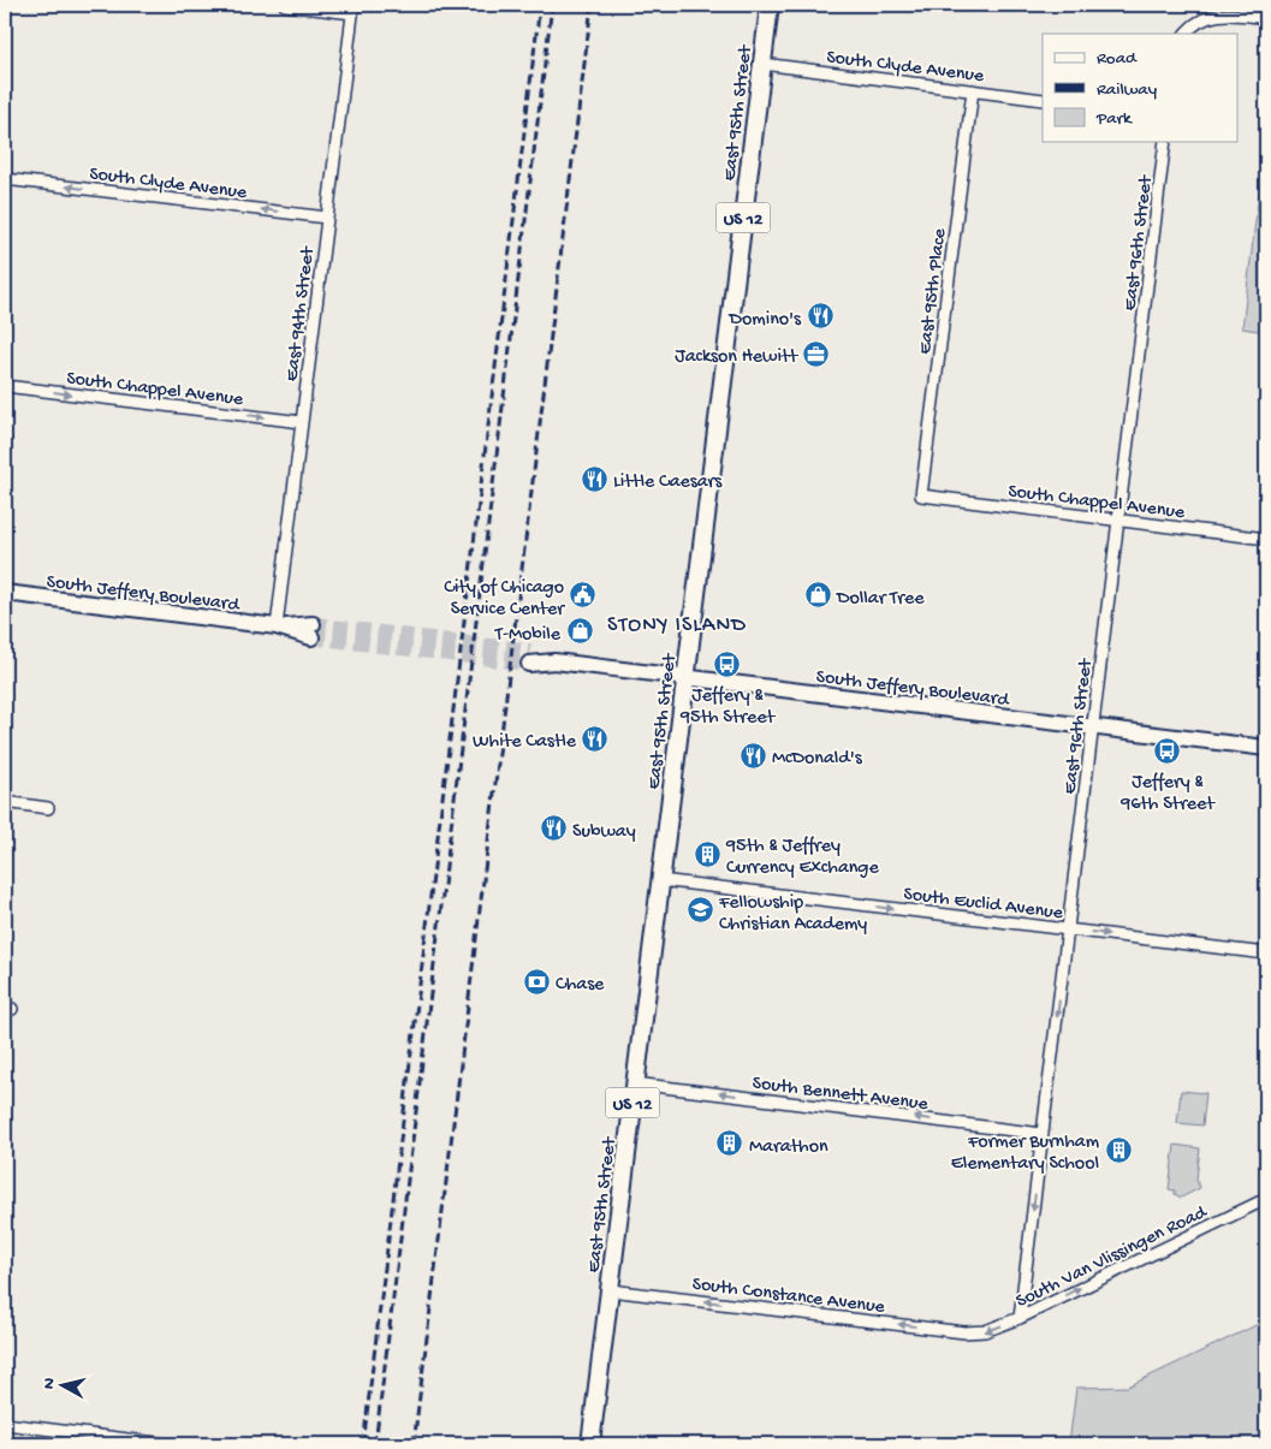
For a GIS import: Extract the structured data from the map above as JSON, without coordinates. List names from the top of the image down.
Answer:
{
  "streets": {
    "main road": ["East 95th Street", "US 12", "South Jeffery Boulevard"],
    "street": [
      "South Clyde Avenue",
      "East 96th Street",
      "East 95th Place",
      "East 94th Street",
      "South Chappel Avenue",
      "South Euclid Avenue",
      "South Bennett Avenue",
      "South Van Vlissingen Road",
      "South Constance Avenue"
    ]
  },
  "crossings": [
    ["South Clyde Avenue", "East 95th Street"],
    ["South Clyde Avenue", "East 95th Place"],
    ["South Clyde Avenue", "East 94th Street"],
    ["East 95th Street", "South Jeffery Boulevard"],
    ["East 95th Street", "South Euclid Avenue"],
    ["East 95th Street", "South Bennett Avenue"],
    ["East 95th Street", "South Constance Avenue"],
    ["East 96th Street", "South Chappel Avenue"],
    ["East 96th Street", "South Jeffery Boulevard"],
    ["East 96th Street", "South Euclid Avenue"],
    ["East 96th Street", "South Bennett Avenue"],
    ["East 96th Street", "South Van Vlissingen Road"],
    ["East 95th Place", "South Chappel Avenue"],
    ["East 94th Street", "South Chappel Avenue"],
    ["East 94th Street", "South Jeffery Boulevard"],
    ["South Van Vlissingen Road", "South Constance Avenue"]
  ],
  "one_way": [
    "South Clyde Avenue",
    "South Chappel Avenue",
    "South Euclid Avenue",
    "South Bennett Avenue",
    "South Constance Avenue"
  ],
  "districts": ["STONY ISLAND"],
  "places": {
    "restaurant": [
      "Domino's",
      "Little Caesars",
      "White Castle",
      "McDonald's",
      "Subway"
    ],
    "office": ["Jackson Hewitt"],
    "public building": ["City of Chicago Service Center"],
    "shop": ["Dollar Tree", "T-Mobile"],
    "bus stop": ["Jeffery & 95th Street", "Jeffery & 96th Street"],
    "building": ["95th & Jeffrey Currency Exchange", "Marathon", "Former Burnham Elementary School"],
    "school or university": ["Fellowship Christian Academy"],
    "bank": ["Chase"]
  },
  "legend": ["Road", "Railway", "Park"],
  "north": "left"
}
